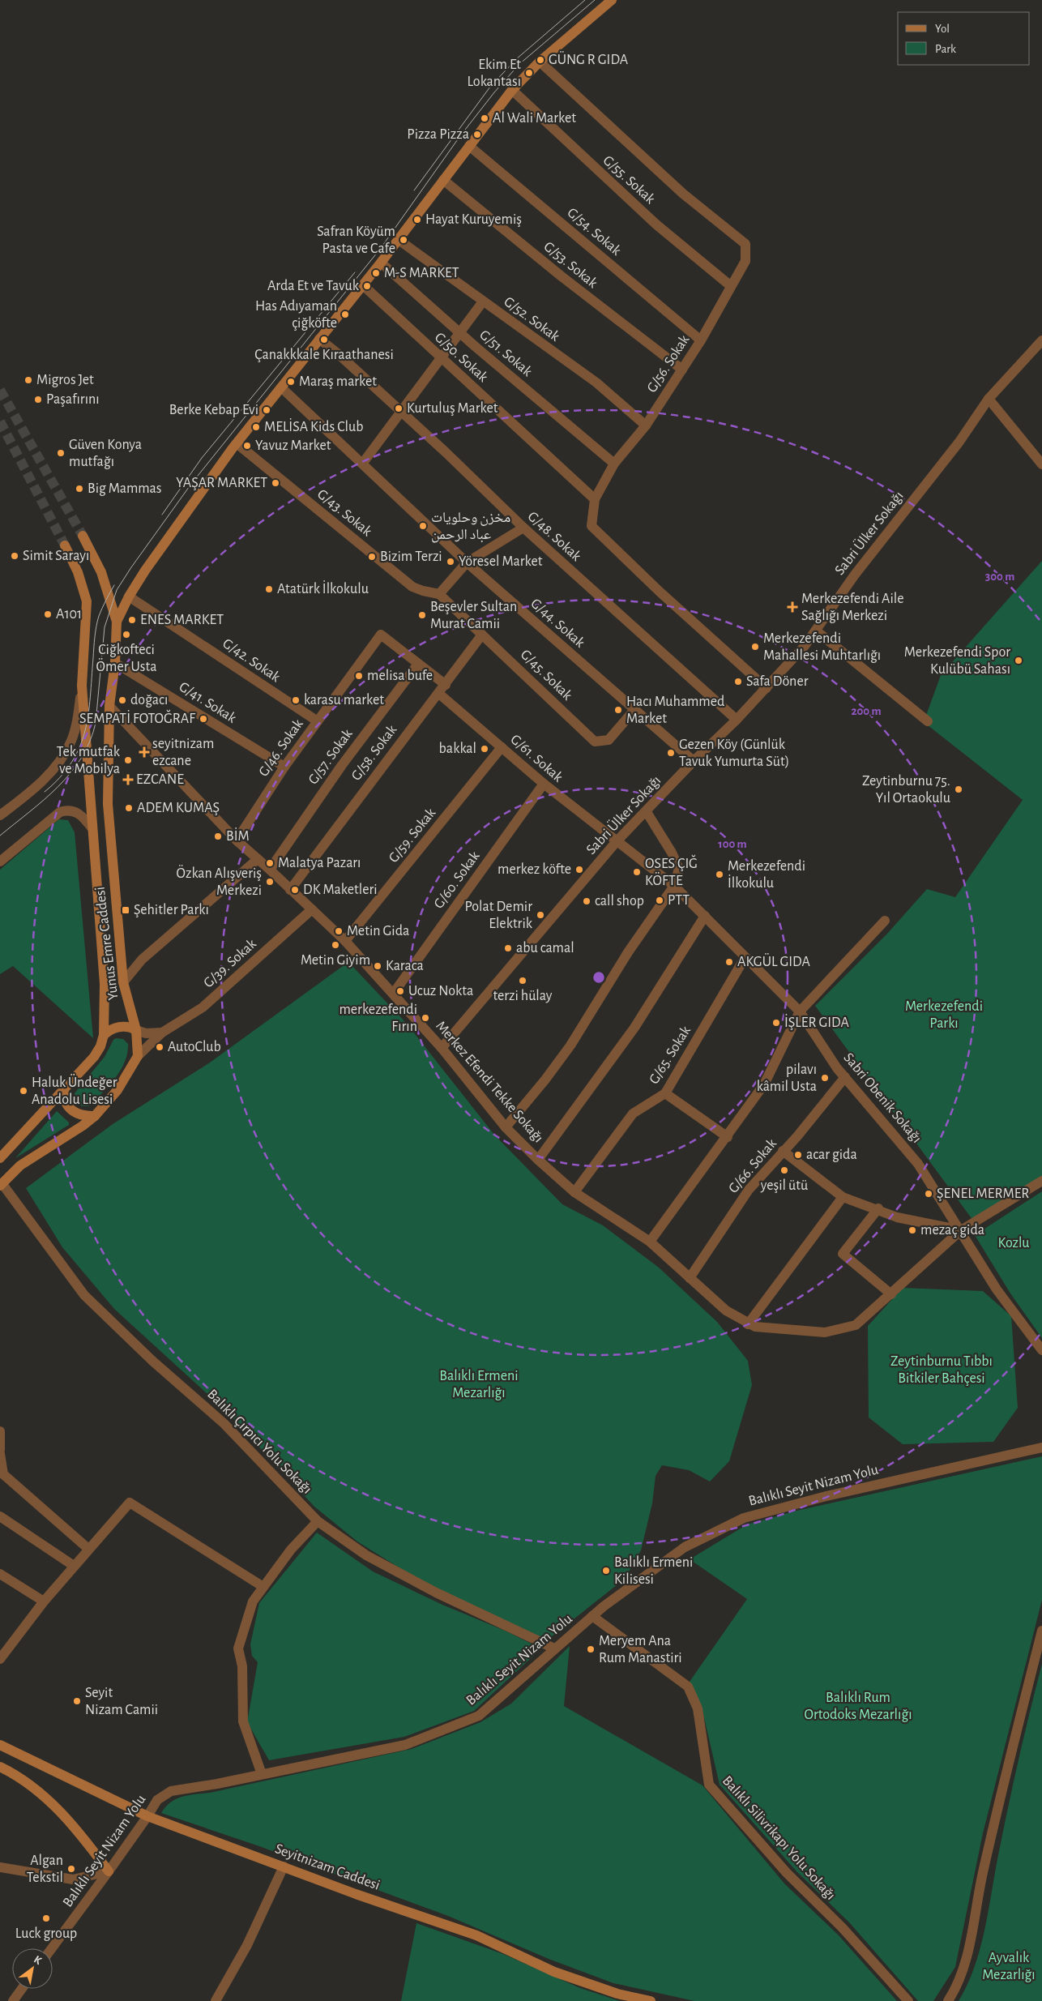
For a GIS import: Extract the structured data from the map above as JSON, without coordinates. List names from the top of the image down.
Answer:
{
  "streets": {
    "main road": ["Yunus Emre Caddesi", "Seyitnizam Caddesi"],
    "street": [
      "G/55. Sokak",
      "G/54. Sokak",
      "G/53. Sokak",
      "G/52. Sokak",
      "G/51. Sokak",
      "G/50. Sokak",
      "G/56. Sokak",
      "G/43. Sokak",
      "Sabri Ülker Sokağı",
      "G/48. Sokak",
      "G/44. Sokak",
      "G/42. Sokak",
      "G/45. Sokak",
      "G/41. Sokak",
      "G/46. Sokak",
      "G/58. Sokak",
      "G/57. Sokak",
      "G/61. Sokak",
      "G/59. Sokak",
      "G/60. Sokak",
      "G/39. Sokak",
      "G/65. Sokak",
      "Merkez Efendi Tekke Sokağı",
      "Sabri Obenik Sokağı",
      "G/66. Sokak",
      "Balıklı Çırpıcı Yolu Sokağı",
      "Balıklı Seyit Nizam Yolu",
      "Balıklı Silivrikapı Yolu Sokağı"
    ]
  },
  "crossings": [
    ["G/55. Sokak", "G/56. Sokak"],
    ["G/54. Sokak", "G/56. Sokak"],
    ["G/53. Sokak", "G/56. Sokak"],
    ["G/52. Sokak", "G/56. Sokak"],
    ["G/51. Sokak", "G/56. Sokak"],
    ["G/50. Sokak", "G/56. Sokak"],
    ["G/56. Sokak", "Sabri Ülker Sokağı"],
    ["G/43. Sokak", "G/45. Sokak"],
    ["Sabri Ülker Sokağı", "G/48. Sokak"],
    ["Sabri Ülker Sokağı", "G/44. Sokak"],
    ["Sabri Ülker Sokağı", "G/61. Sokak"],
    ["Sabri Ülker Sokağı", "Merkez Efendi Tekke Sokağı"],
    ["G/44. Sokak", "G/45. Sokak"],
    ["G/42. Sokak", "G/46. Sokak"],
    ["G/45. Sokak", "G/58. Sokak"],
    ["G/41. Sokak", "G/46. Sokak"],
    ["G/41. Sokak", "Yunus Emre Caddesi"],
    ["G/46. Sokak", "G/57. Sokak"],
    ["G/46. Sokak", "Merkez Efendi Tekke Sokağı"],
    ["G/58. Sokak", "G/61. Sokak"],
    ["G/58. Sokak", "Merkez Efendi Tekke Sokağı"],
    ["G/57. Sokak", "Merkez Efendi Tekke Sokağı"],
    ["G/61. Sokak", "G/59. Sokak"],
    ["G/61. Sokak", "G/60. Sokak"],
    ["G/61. Sokak", "Sabri Obenik Sokağı"],
    ["G/59. Sokak", "Merkez Efendi Tekke Sokağı"],
    ["G/60. Sokak", "Merkez Efendi Tekke Sokağı"],
    ["Yunus Emre Caddesi", "G/39. Sokak"],
    ["Yunus Emre Caddesi", "Merkez Efendi Tekke Sokağı"],
    ["G/39. Sokak", "Merkez Efendi Tekke Sokağı"],
    ["G/65. Sokak", "Merkez Efendi Tekke Sokağı"],
    ["G/65. Sokak", "Sabri Obenik Sokağı"],
    ["Merkez Efendi Tekke Sokağı", "Sabri Obenik Sokağı"],
    ["Merkez Efendi Tekke Sokağı", "G/66. Sokak"],
    ["Sabri Obenik Sokağı", "G/66. Sokak"],
    ["Balıklı Çırpıcı Yolu Sokağı", "Balıklı Seyit Nizam Yolu"],
    ["Balıklı Seyit Nizam Yolu", "Balıklı Silivrikapı Yolu Sokağı"],
    ["Balıklı Seyit Nizam Yolu", "Seyitnizam Caddesi"]
  ],
  "parks": [
    "Merkezefendi Parkı",
    "Kozlu",
    "Zeytinburnu Tıbbı Bitkiler Bahçesi",
    "Balıklı Ermeni Mezarlığı",
    "Balıklı Rum Ortodoks Mezarlığı",
    "Ayvalık Mezarlığı"
  ],
  "places": {
    "other": [
      "GÜNG R GIDA",
      "Ekim Et Lokantası",
      "Al Wali Market",
      "Pizza Pizza",
      "Hayat Kuruyemiş",
      "Safran Köyüm Pasta ve Cafe",
      "M-S MARKET",
      "Arda Et ve Tavuk",
      "Has Adıyaman çiğköfte",
      "Çanakkkale Kıraathanesi",
      "Migros Jet",
      "Maraş market",
      "Paşafırını",
      "Kurtuluş Market",
      "Berke Kebap Evi",
      "MELİSA Kids Club",
      "Yavuz Market",
      "Güven Konya mutfağı",
      "YAŞAR MARKET",
      "Big Mammas",
      "مخزن وحلويات عباد الرحمن",
      "Simit Sarayı",
      "Bizim Terzi",
      "Yöresel Market",
      "Atatürk İlkokulu",
      "A101",
      "Beşevler Sultan Murat Camii",
      "ENES MARKET",
      "Ciğkofteci Ömer Usta",
      "Merkezefendi Mahallesi Muhtarlığı",
      "Merkezefendi Spor Kulübü Sahası",
      "melisa bufe",
      "Safa Döner",
      "doğacı",
      "karasu market",
      "Hacı Muhammed Market",
      "SEMPATİ FOTOĞRAF",
      "bakkal",
      "Gezen Köy (Günlük Tavuk Yumurta Süt)",
      "Tek mutfak ve Mobilya",
      "Zeytinburnu 75. Yıl Ortaokulu",
      "ADEM KUMAŞ",
      "BİM",
      "Malatya Pazarı",
      "merkez köfte",
      "OSES ÇIĞ KÖFTE",
      "Merkezefendi İlkokulu",
      "Özkan Alışveriş Merkezi",
      "DK Maketleri",
      "PTT",
      "call shop",
      "Polat Demir Elektrik",
      "Metin Gida",
      "Metin Giyim",
      "abu camal",
      "AKGÜL GIDA",
      "Karaca",
      "terzi hülay",
      "Ucuz Nokta",
      "merkezefendi Fırın",
      "İŞLER GIDA",
      "AutoClub",
      "pilavı kâmil Usta",
      "Haluk Ündeğer Anadolu Lisesi",
      "acar gida",
      "yeşil ütü",
      "ŞENEL MERMER",
      "mezaç gida",
      "Balıklı Ermeni Kilisesi",
      "Meryem Ana Rum Manastiri",
      "Seyit Nizam Camii",
      "Algan Tekstil",
      "Luck group"
    ],
    "health": ["Merkezefendi Aile Sağlığı Merkezi", "seyitnizam ezcane", "EZCANE"],
    "transit": ["Şehitler Parkı"]
  },
  "legend": ["Yol", "Park"],
  "north": "top right",
  "rings": ["300 m", "200 m", "100 m"]
}
